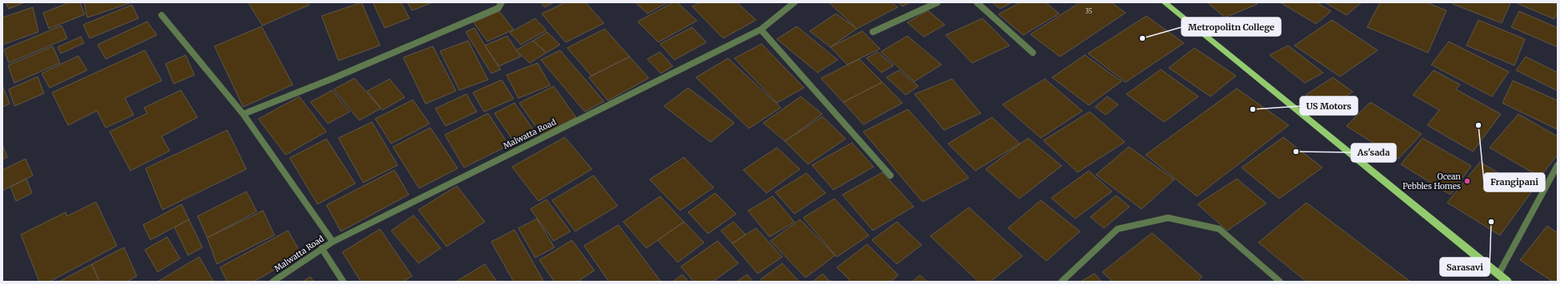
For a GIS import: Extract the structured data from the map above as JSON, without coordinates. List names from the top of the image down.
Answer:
{
  "streets": {
    "street": ["Malwatta Road"]
  },
  "places": [
    "Metropolitn College",
    "US Motors",
    "Frangipani",
    "As'sada",
    "Ocean Pebbles Homes",
    "Sarasavi"
  ],
  "house_numbers": ["35"]
}
